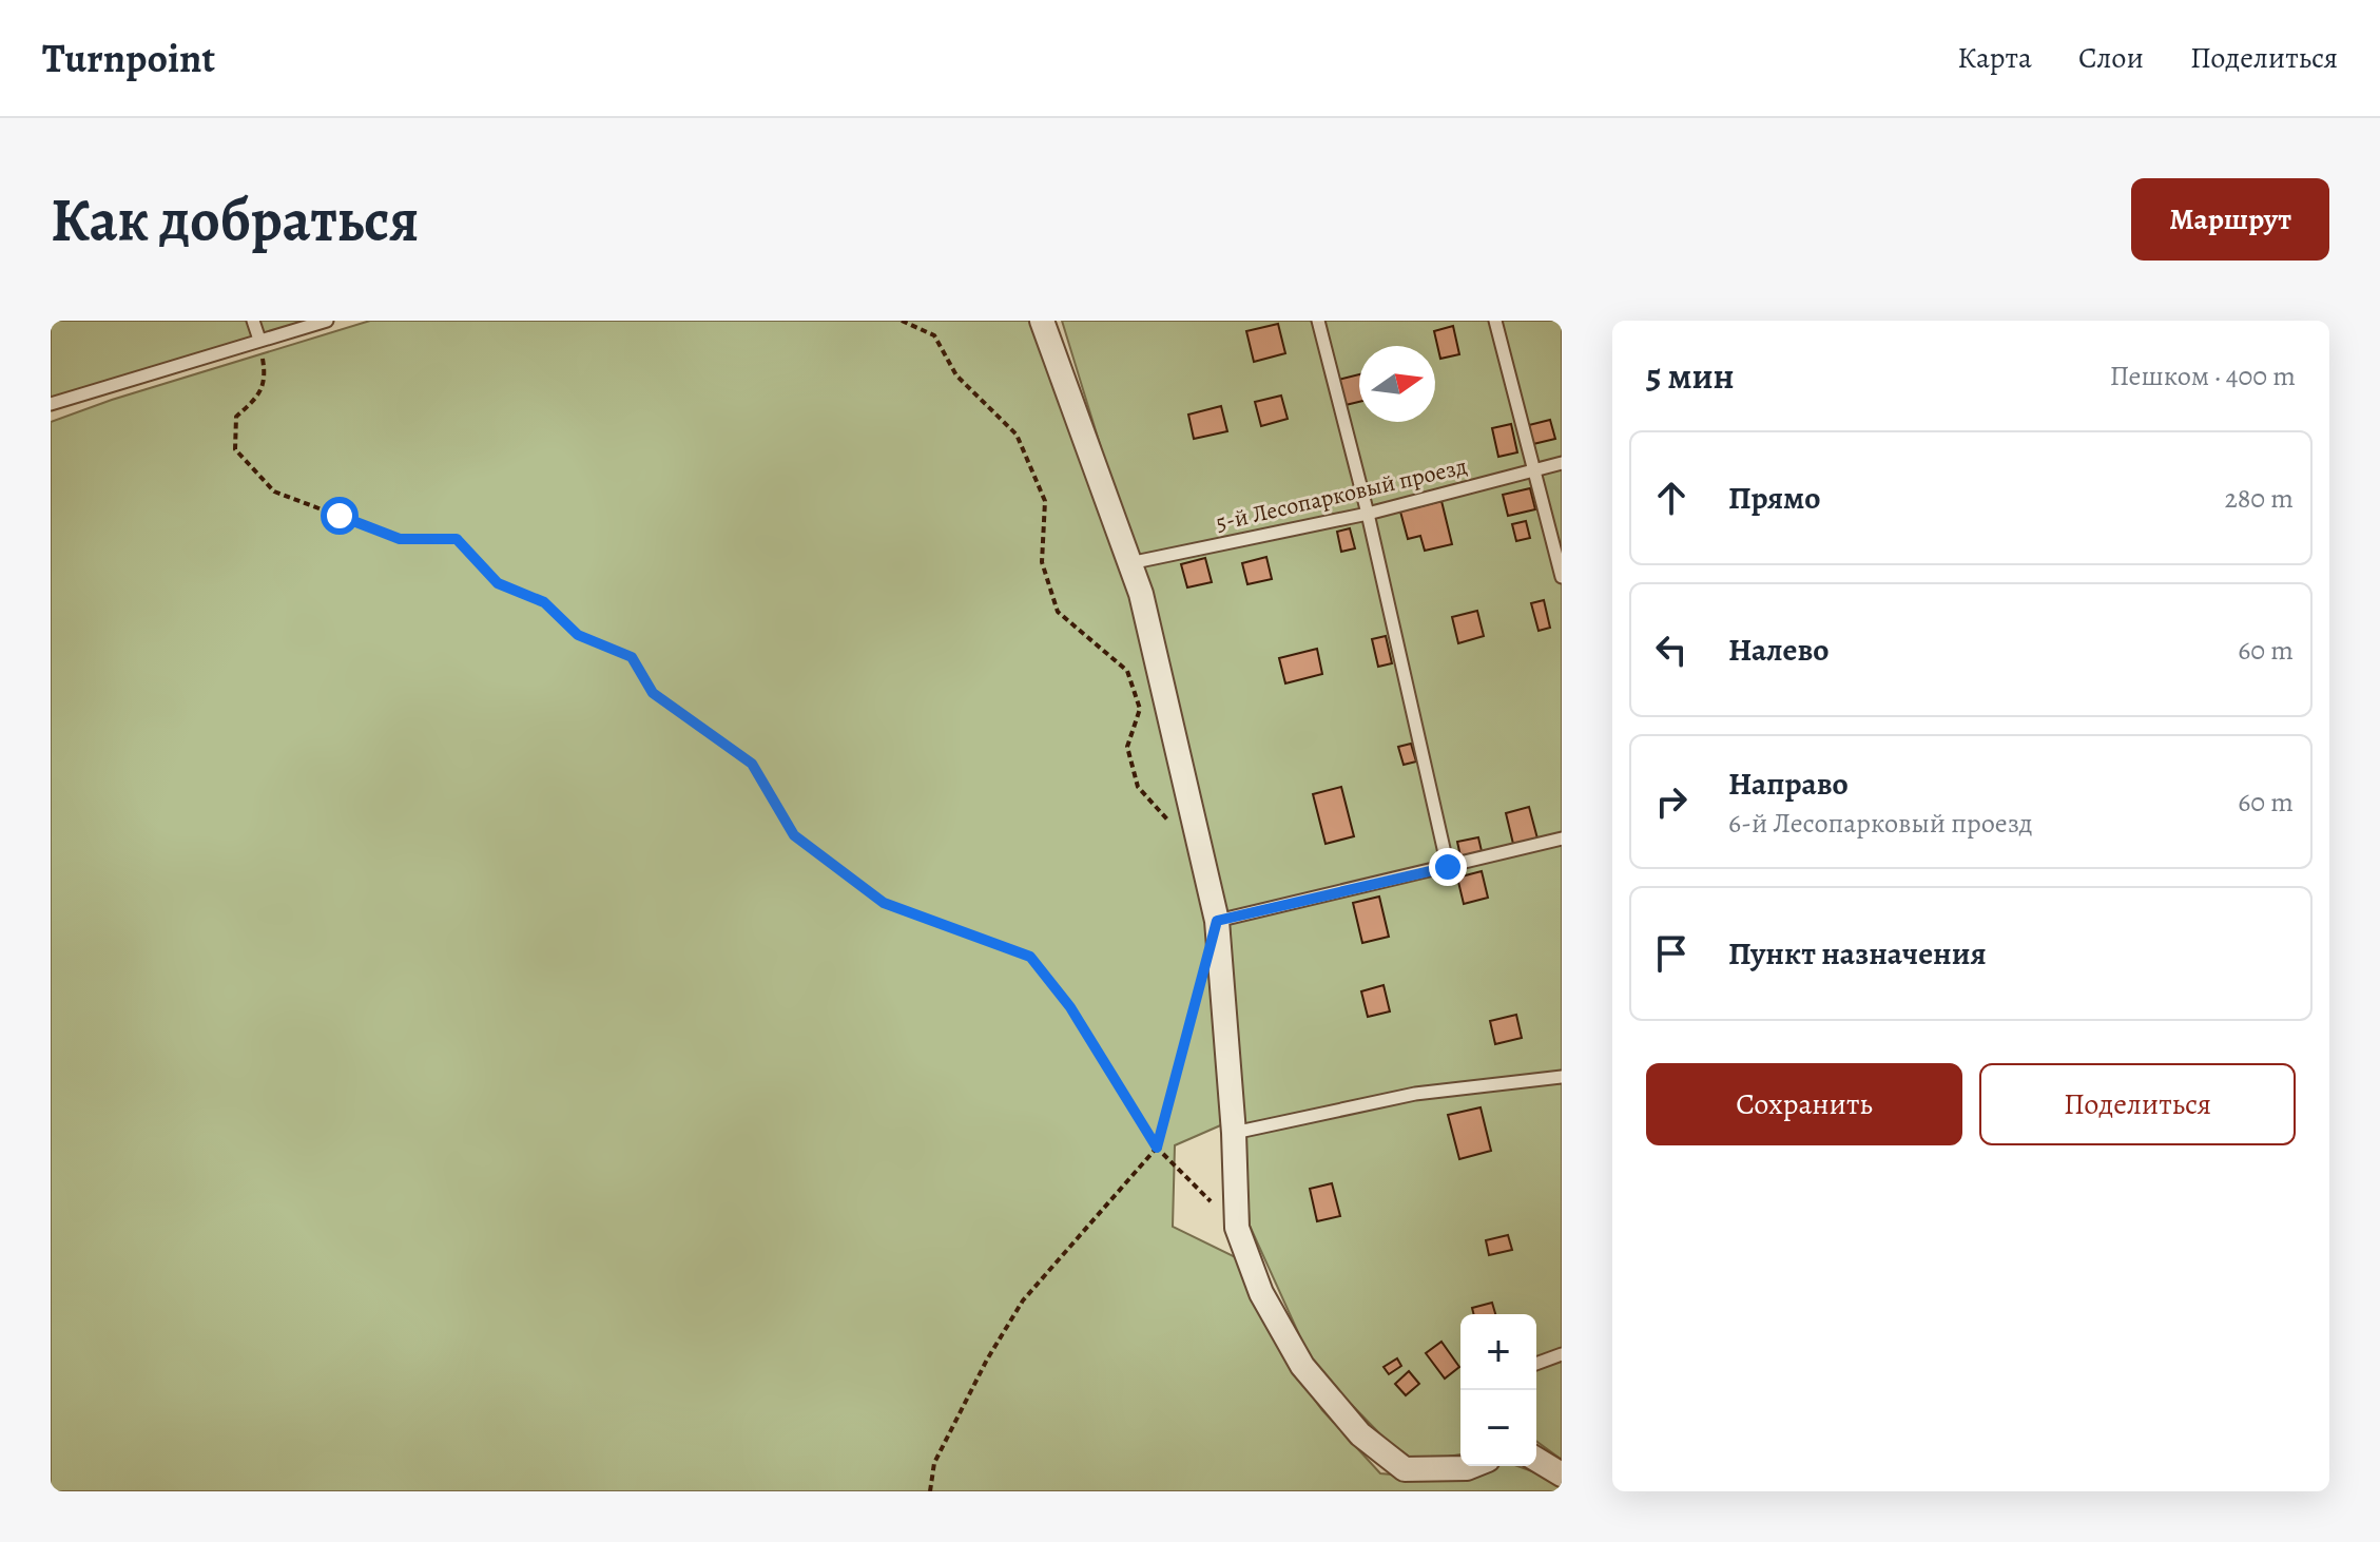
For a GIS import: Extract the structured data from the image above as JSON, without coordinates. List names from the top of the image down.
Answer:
{
  "streets": {
    "lane": ["5-й Лесопарковый проезд"]
  },
  "north": "right",
  "page": {
    "header": "Turnpoint",
    "nav": ["Карта", "Слои", "Поделиться"],
    "buttons": [
      "Маршрут",
      ["Сохранить", "Поделиться"]
    ],
    "title": "Как добраться",
    "heading": ["5 мин", "Пешком · 400 m"],
    "list": [
      ["Прямо", "280 m"],
      ["Налево", "60 m"],
      ["Направо", "6-й Лесопарковый проезд", "60 m"],
      "Пункт назначения"
    ],
    "map_buttons": ["+", "−"]
  }
}
